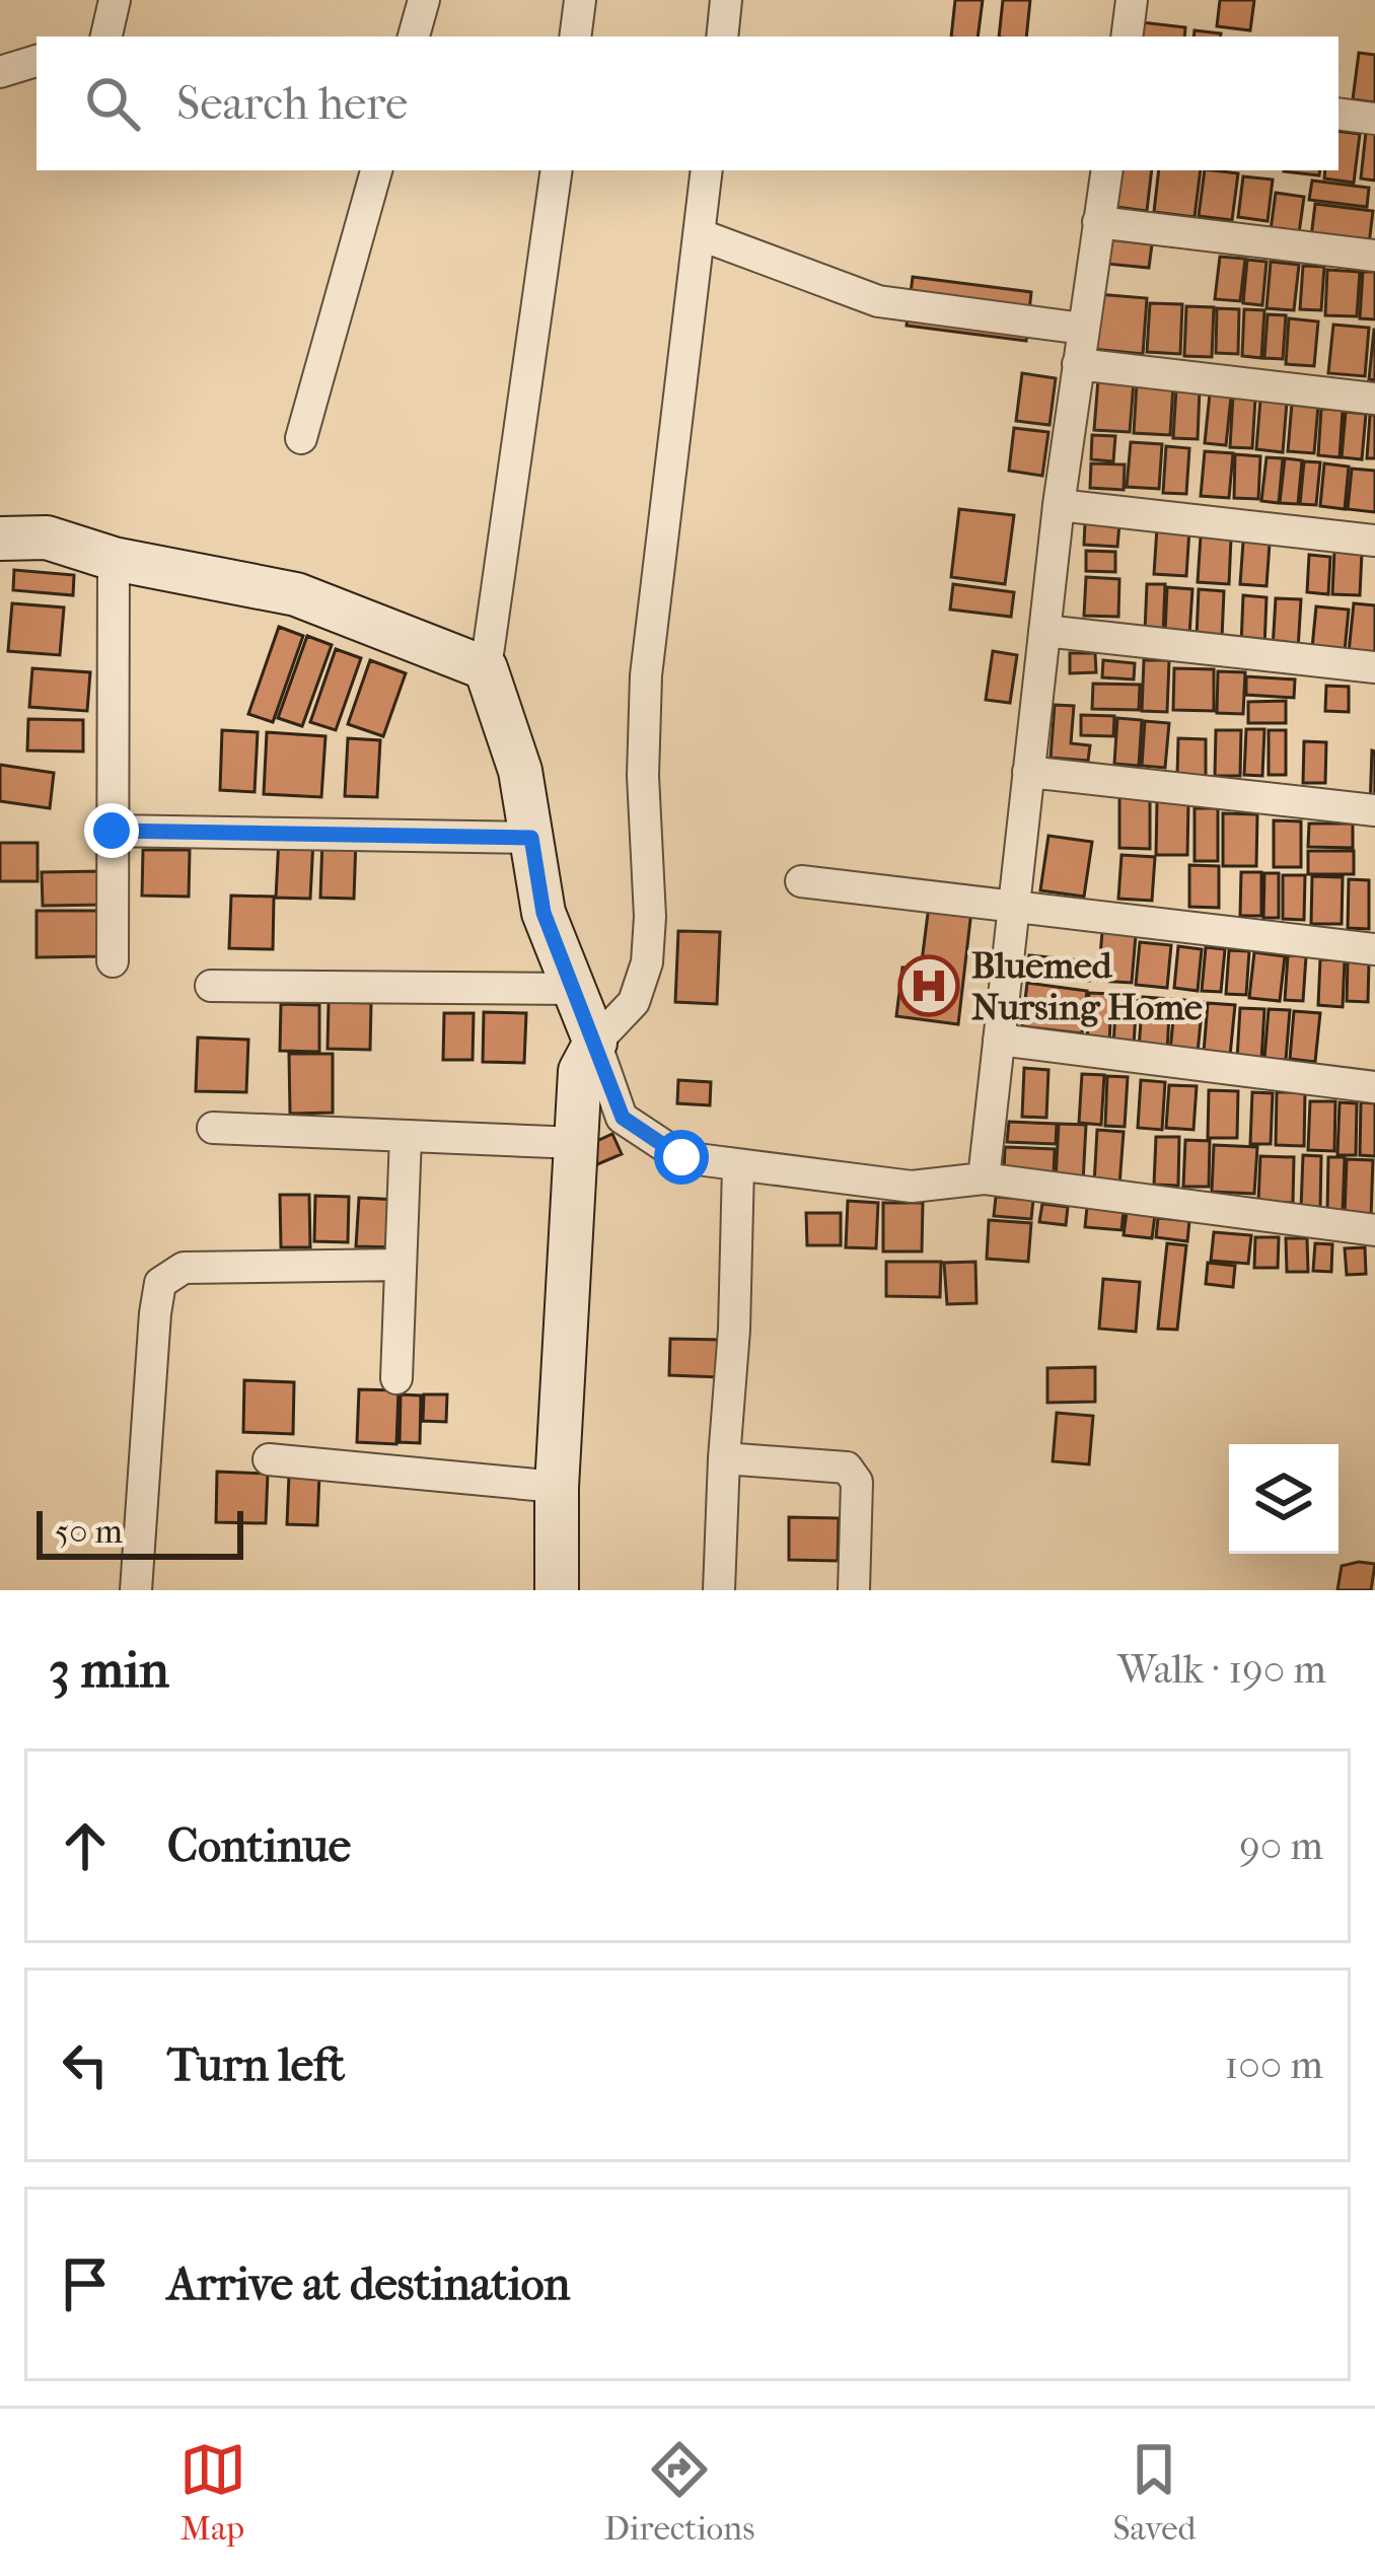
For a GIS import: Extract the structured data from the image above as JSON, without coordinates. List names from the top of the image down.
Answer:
{
  "places": {
    "hospital": ["Bluemed Nursing Home"]
  },
  "scale_bar": "50 m",
  "page": {
    "search": "Search here",
    "scale": "50 m",
    "heading": ["3 min", "Walk · 190 m"],
    "list": [
      ["Continue", "90 m"],
      ["Turn left", "100 m"],
      "Arrive at destination"
    ],
    "nav": ["Map", "Directions", "Saved"]
  }
}
